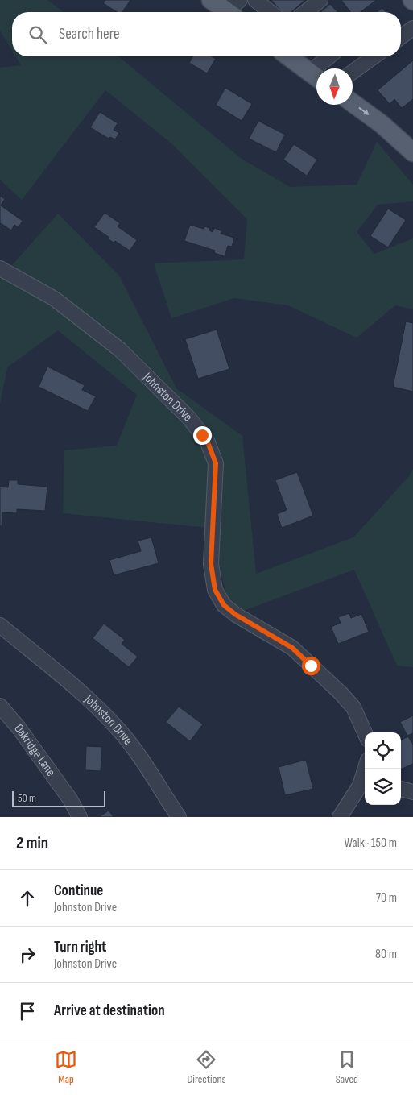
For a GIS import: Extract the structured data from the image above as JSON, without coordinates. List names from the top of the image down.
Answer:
{
  "streets": {
    "street": ["Johnston Drive", "Oakridge Lane"]
  },
  "scale_bar": "50 m",
  "north": "bottom",
  "page": {
    "search": "Search here",
    "scale": "50 m",
    "heading": ["2 min", "Walk · 150 m"],
    "list": [
      ["Continue", "Johnston Drive", "70 m"],
      ["Turn right", "Johnston Drive", "80 m"],
      "Arrive at destination"
    ],
    "nav": ["Map", "Directions", "Saved"]
  }
}
